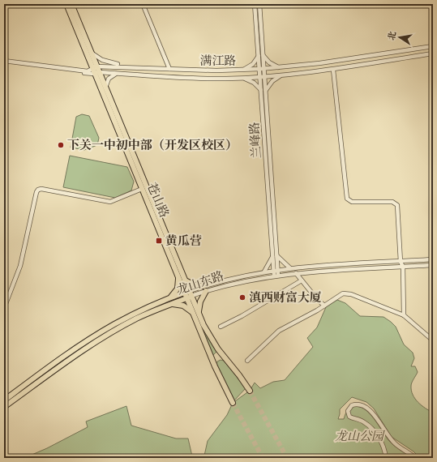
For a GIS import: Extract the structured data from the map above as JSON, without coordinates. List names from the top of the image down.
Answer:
{
  "streets": {
    "main road": ["苍山路", "龙山东路"],
    "street": ["满江路", "兰峰路"]
  },
  "crossings": [
    ["满江路", "兰峰路"],
    ["满江路", "苍山路"],
    ["兰峰路", "龙山东路"],
    ["苍山路", "龙山东路"]
  ],
  "parks": ["龙山公园"],
  "places": {
    "other": ["下关一中初中部（开发区校区）", "滇西财富大厦"],
    "transit": ["黄瓜营"]
  },
  "north": "left"
}
